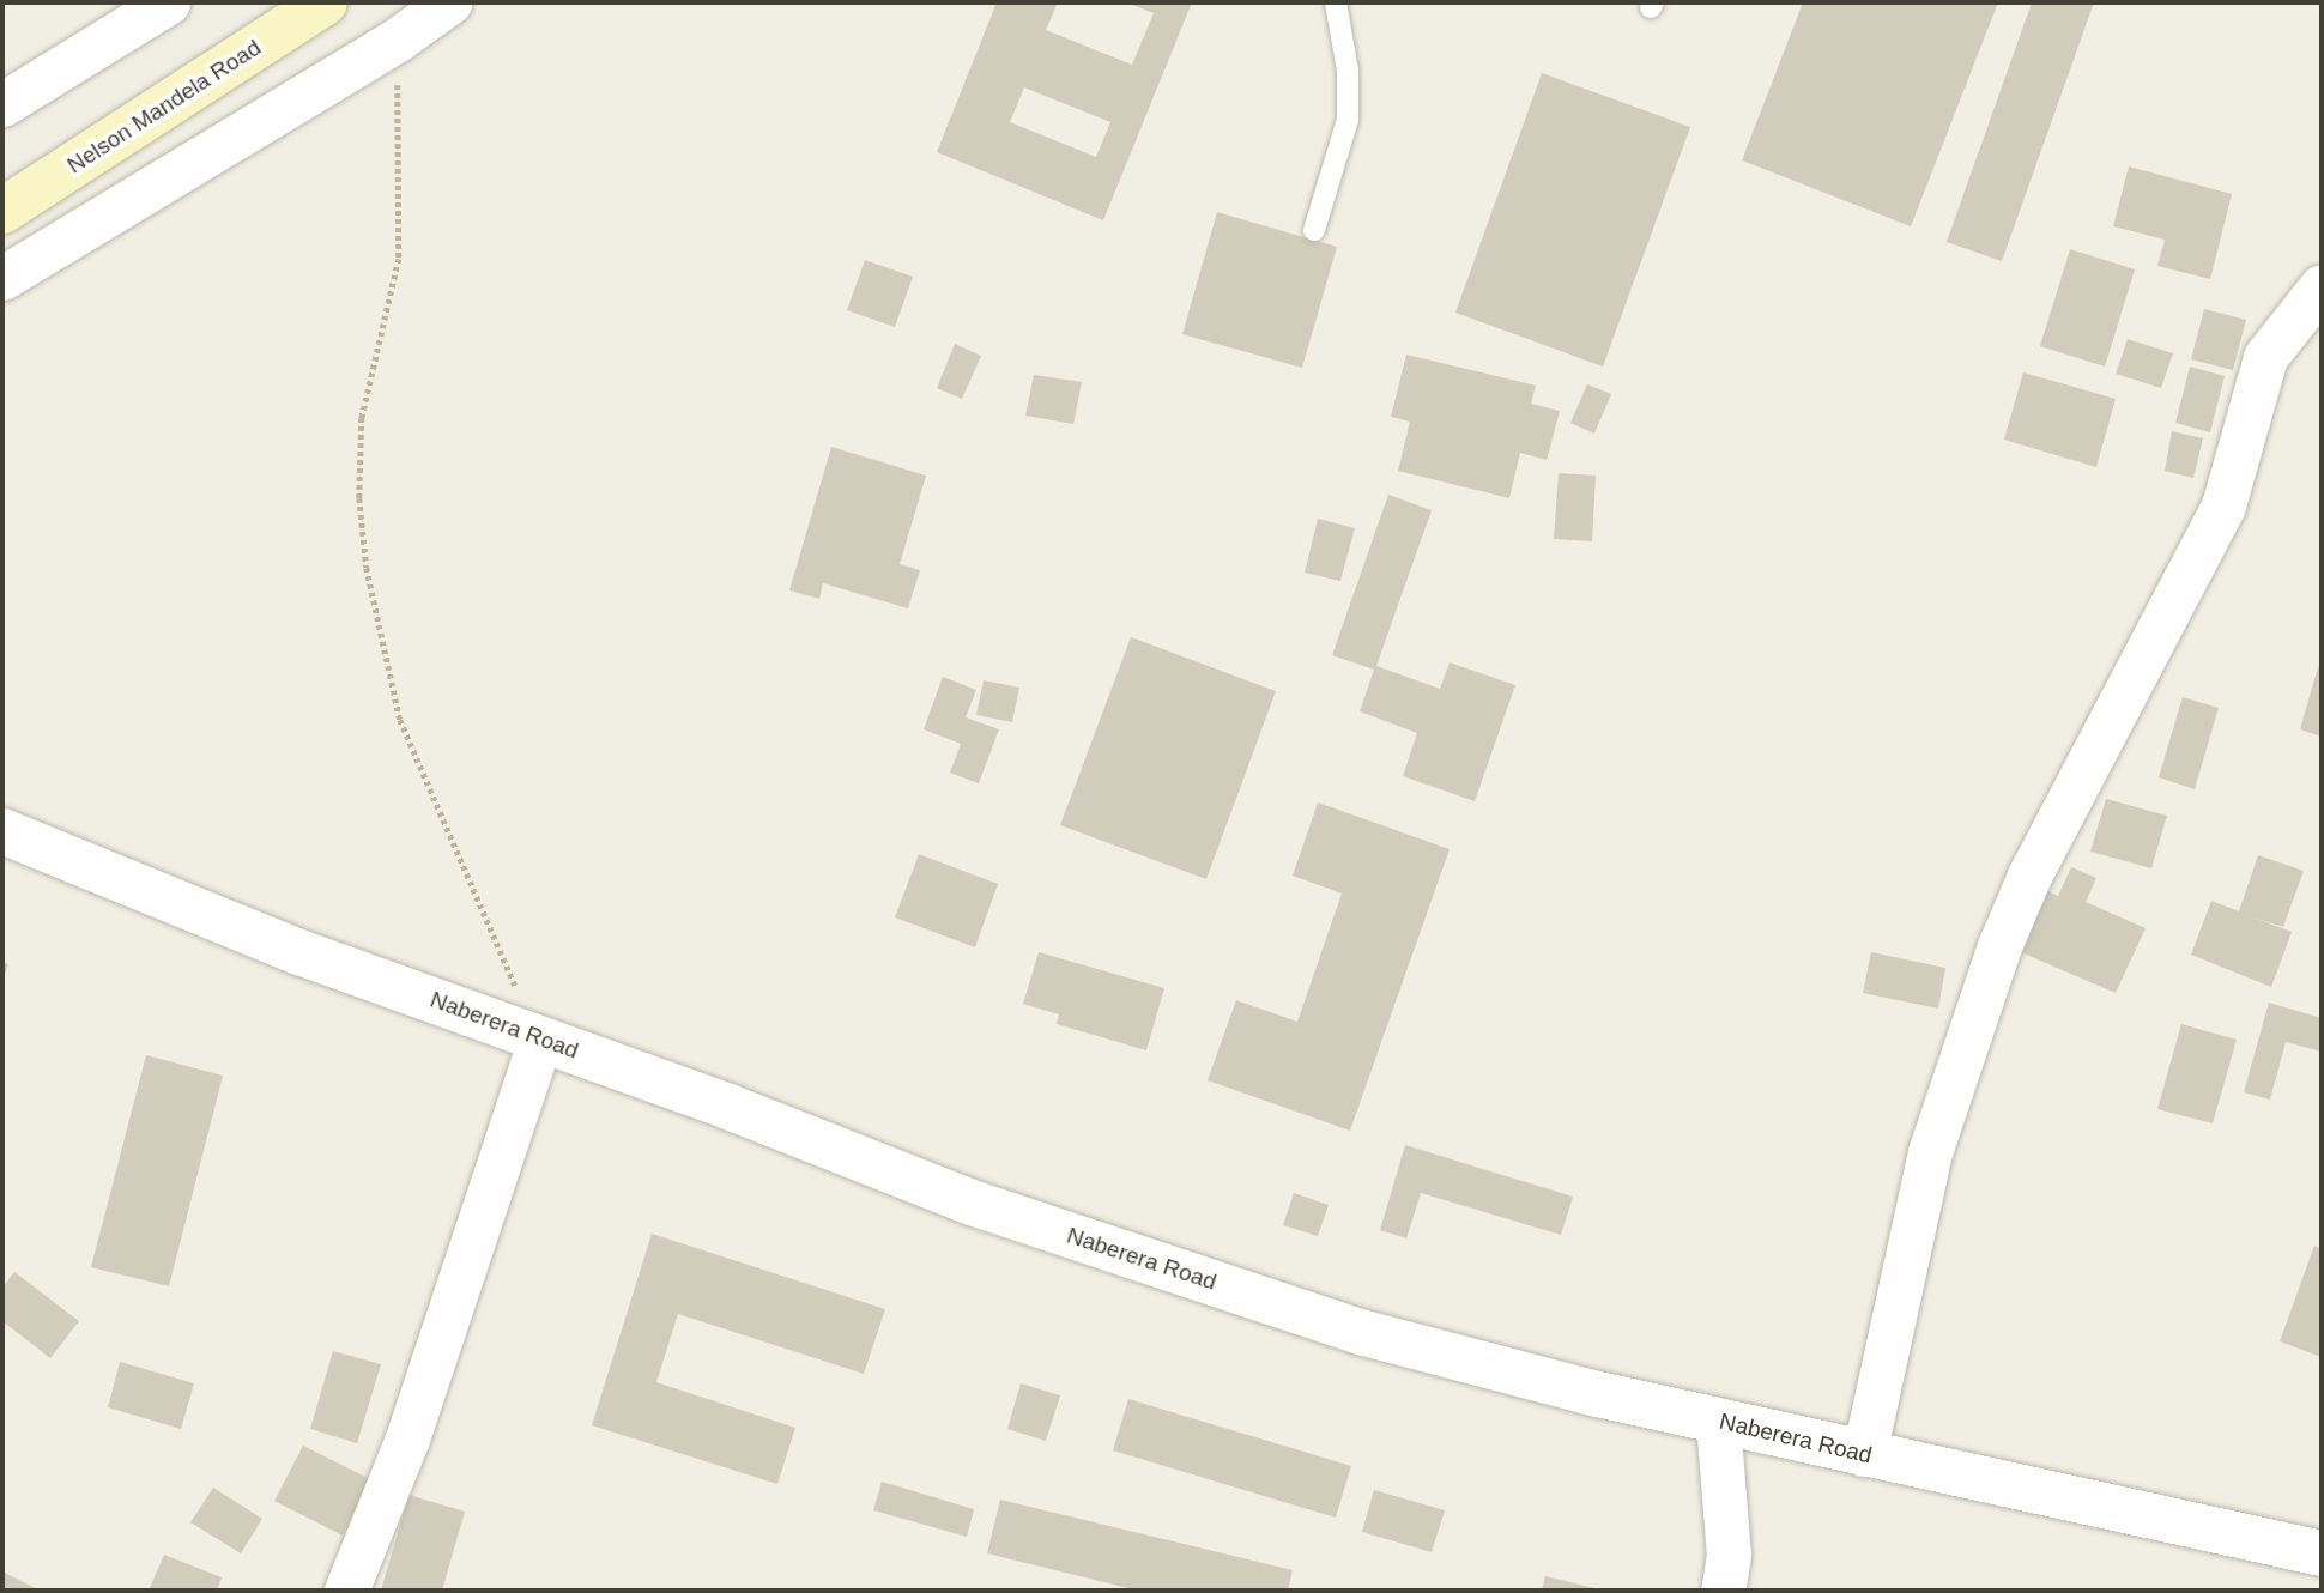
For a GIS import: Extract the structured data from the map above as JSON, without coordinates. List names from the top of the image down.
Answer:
{
  "streets": {
    "main road": ["Nelson Mandela Road"],
    "street": ["Naberera Road"]
  }
}
